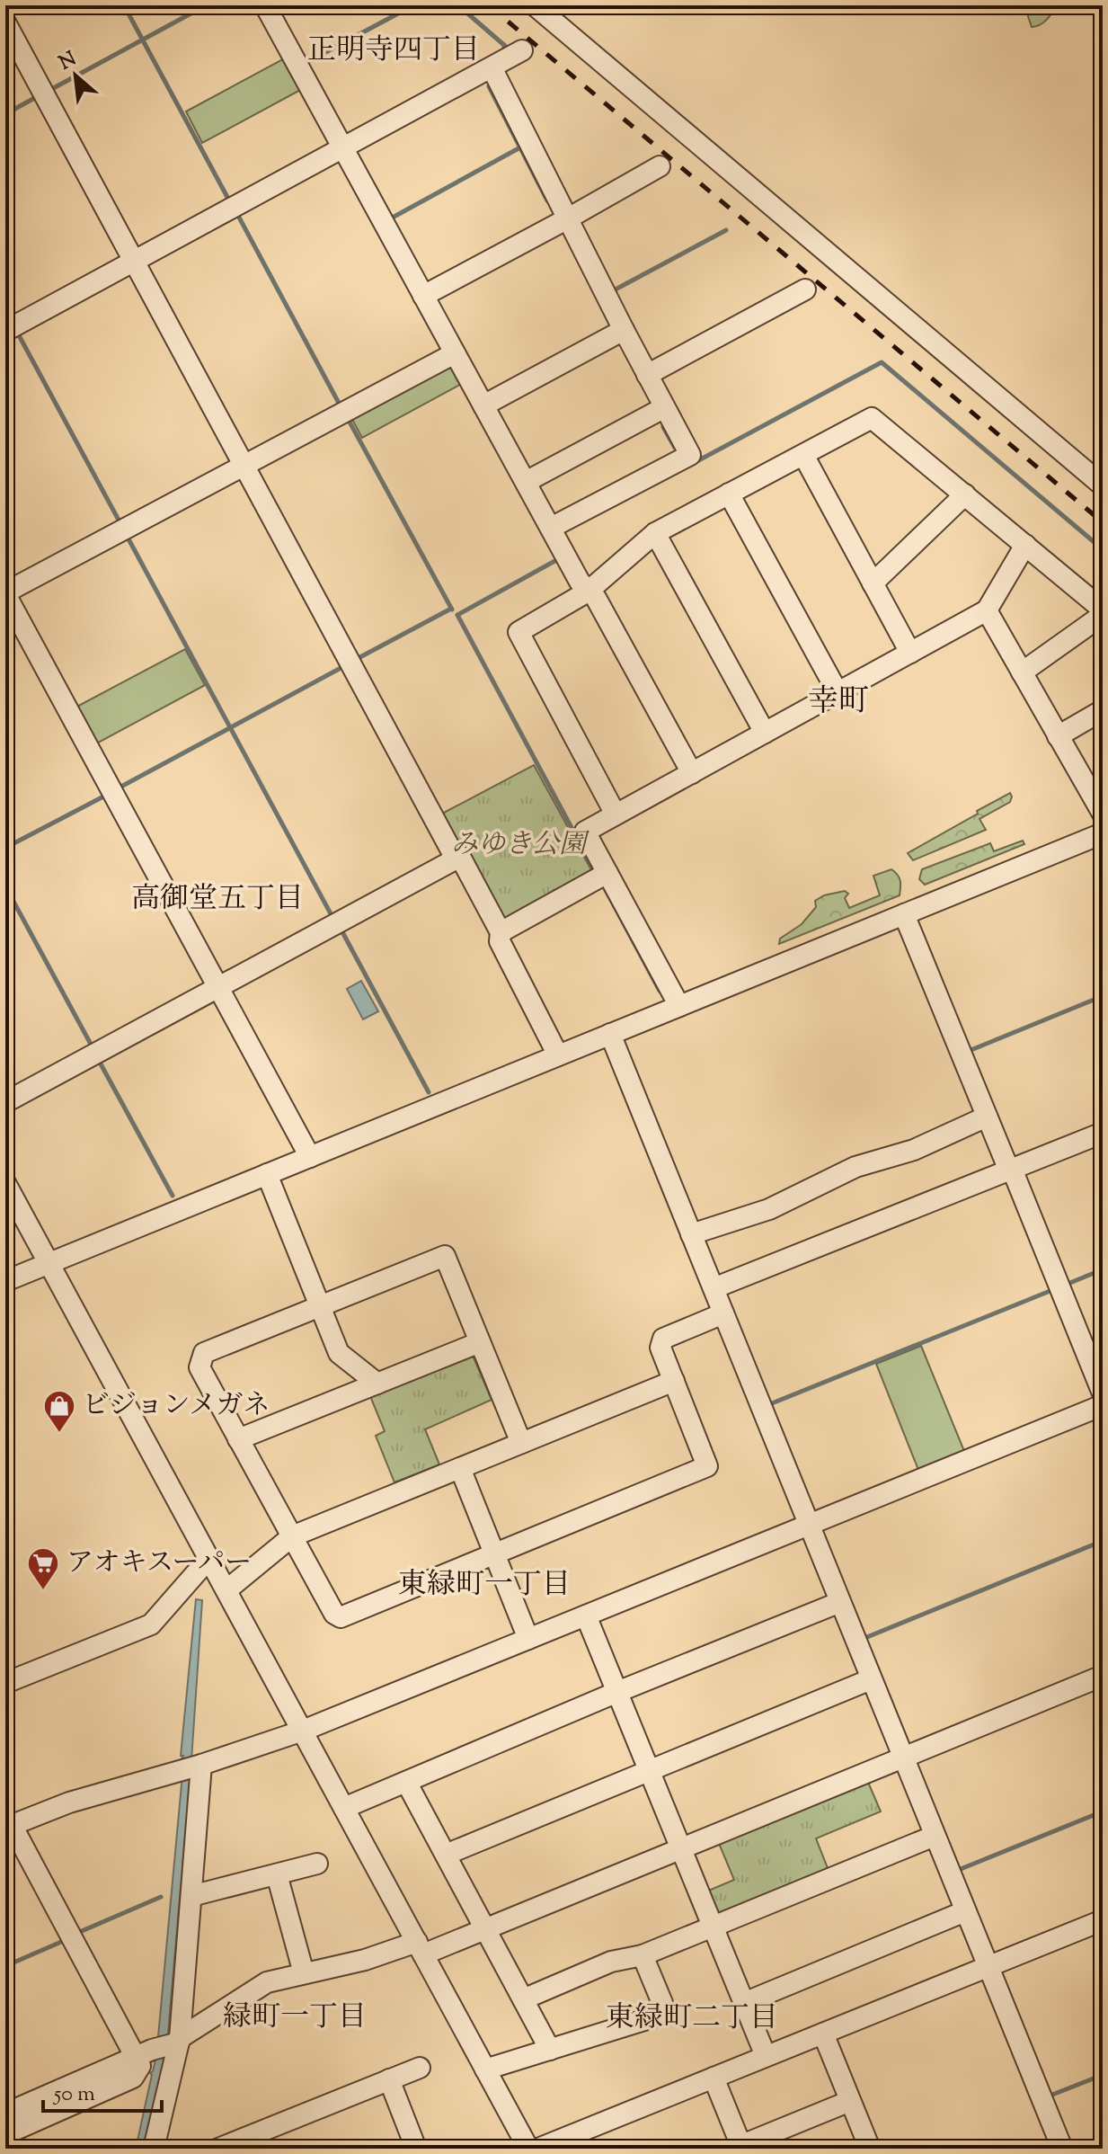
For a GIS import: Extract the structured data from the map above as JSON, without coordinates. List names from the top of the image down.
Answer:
{
  "districts": [
    "正明寺四丁目",
    "幸町",
    "高御堂五丁目",
    "東緑町一丁目",
    "緑町一丁目",
    "東緑町二丁目"
  ],
  "parks": ["みゆき公園"],
  "places": {
    "shop": ["ビジョンメガネ"],
    "supermarket": ["アオキスーパー"]
  },
  "scale_bar": "50 m",
  "north": "top left"
}
